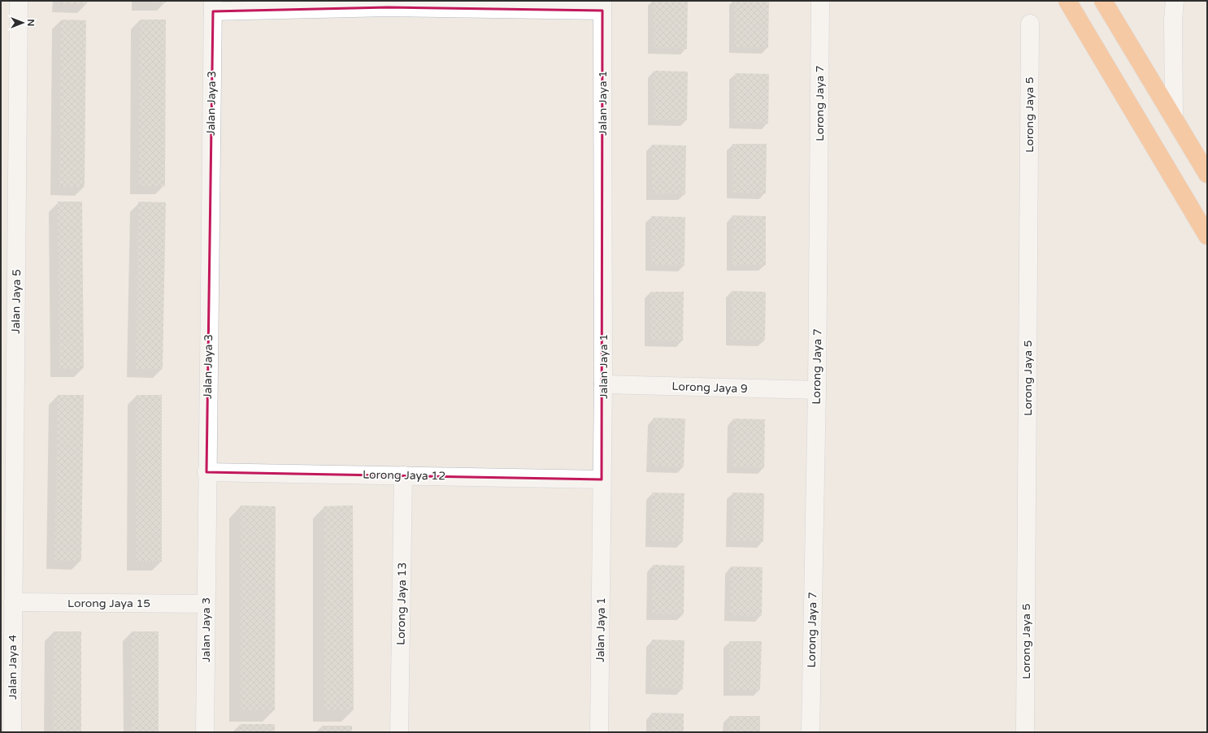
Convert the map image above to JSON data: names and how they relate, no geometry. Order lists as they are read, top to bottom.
{
  "streets": {
    "street": [
      "Jalan Jaya 3",
      "Jalan Jaya 1",
      "Lorong Jaya 7",
      "Lorong Jaya 5",
      "Jalan Jaya 5",
      "Lorong Jaya 9",
      "Lorong Jaya 12",
      "Lorong Jaya 15",
      "Lorong Jaya 13",
      "Jalan Jaya 4"
    ]
  },
  "crossings": [
    ["Jalan Jaya 3", "Lorong Jaya 12"],
    ["Jalan Jaya 3", "Lorong Jaya 15"],
    ["Jalan Jaya 1", "Lorong Jaya 9"],
    ["Jalan Jaya 1", "Lorong Jaya 12"],
    ["Lorong Jaya 7", "Lorong Jaya 9"],
    ["Jalan Jaya 5", "Lorong Jaya 15"],
    ["Jalan Jaya 5", "Jalan Jaya 4"],
    ["Lorong Jaya 12", "Lorong Jaya 13"],
    ["Lorong Jaya 15", "Jalan Jaya 4"]
  ],
  "north": "right"
}
